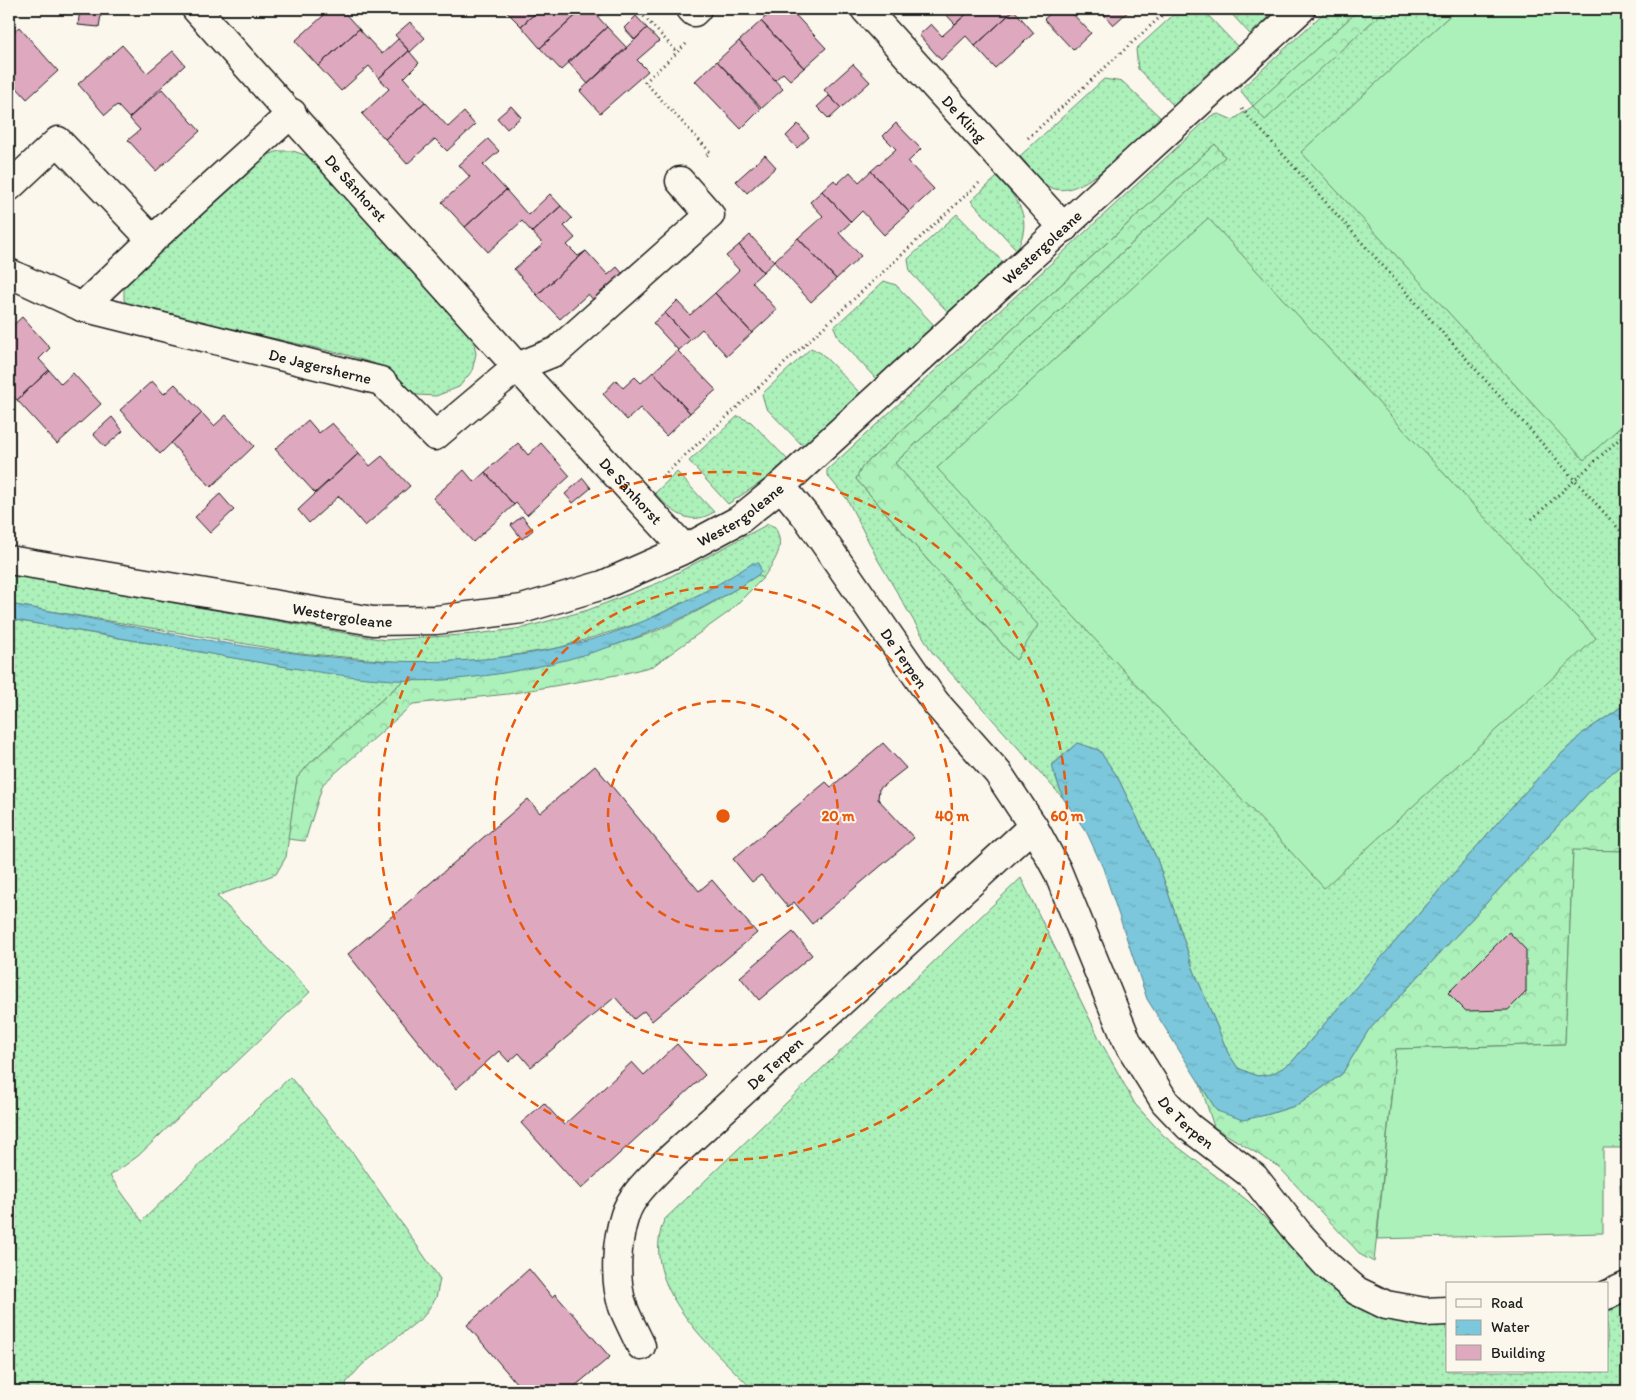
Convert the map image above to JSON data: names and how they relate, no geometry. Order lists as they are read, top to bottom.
{
  "streets": {
    "street": [
      "De Kling",
      "De Sânhorst",
      "Westergoleane",
      "De Jagersherne",
      "De Terpen"
    ]
  },
  "crossings": [
    ["De Kling", "Westergoleane"],
    ["De Sânhorst", "Westergoleane"],
    ["De Sânhorst", "De Jagersherne"],
    ["Westergoleane", "De Terpen"]
  ],
  "legend": ["Road", "Water", "Building"],
  "rings": ["20 m", "40 m", "60 m"]
}
